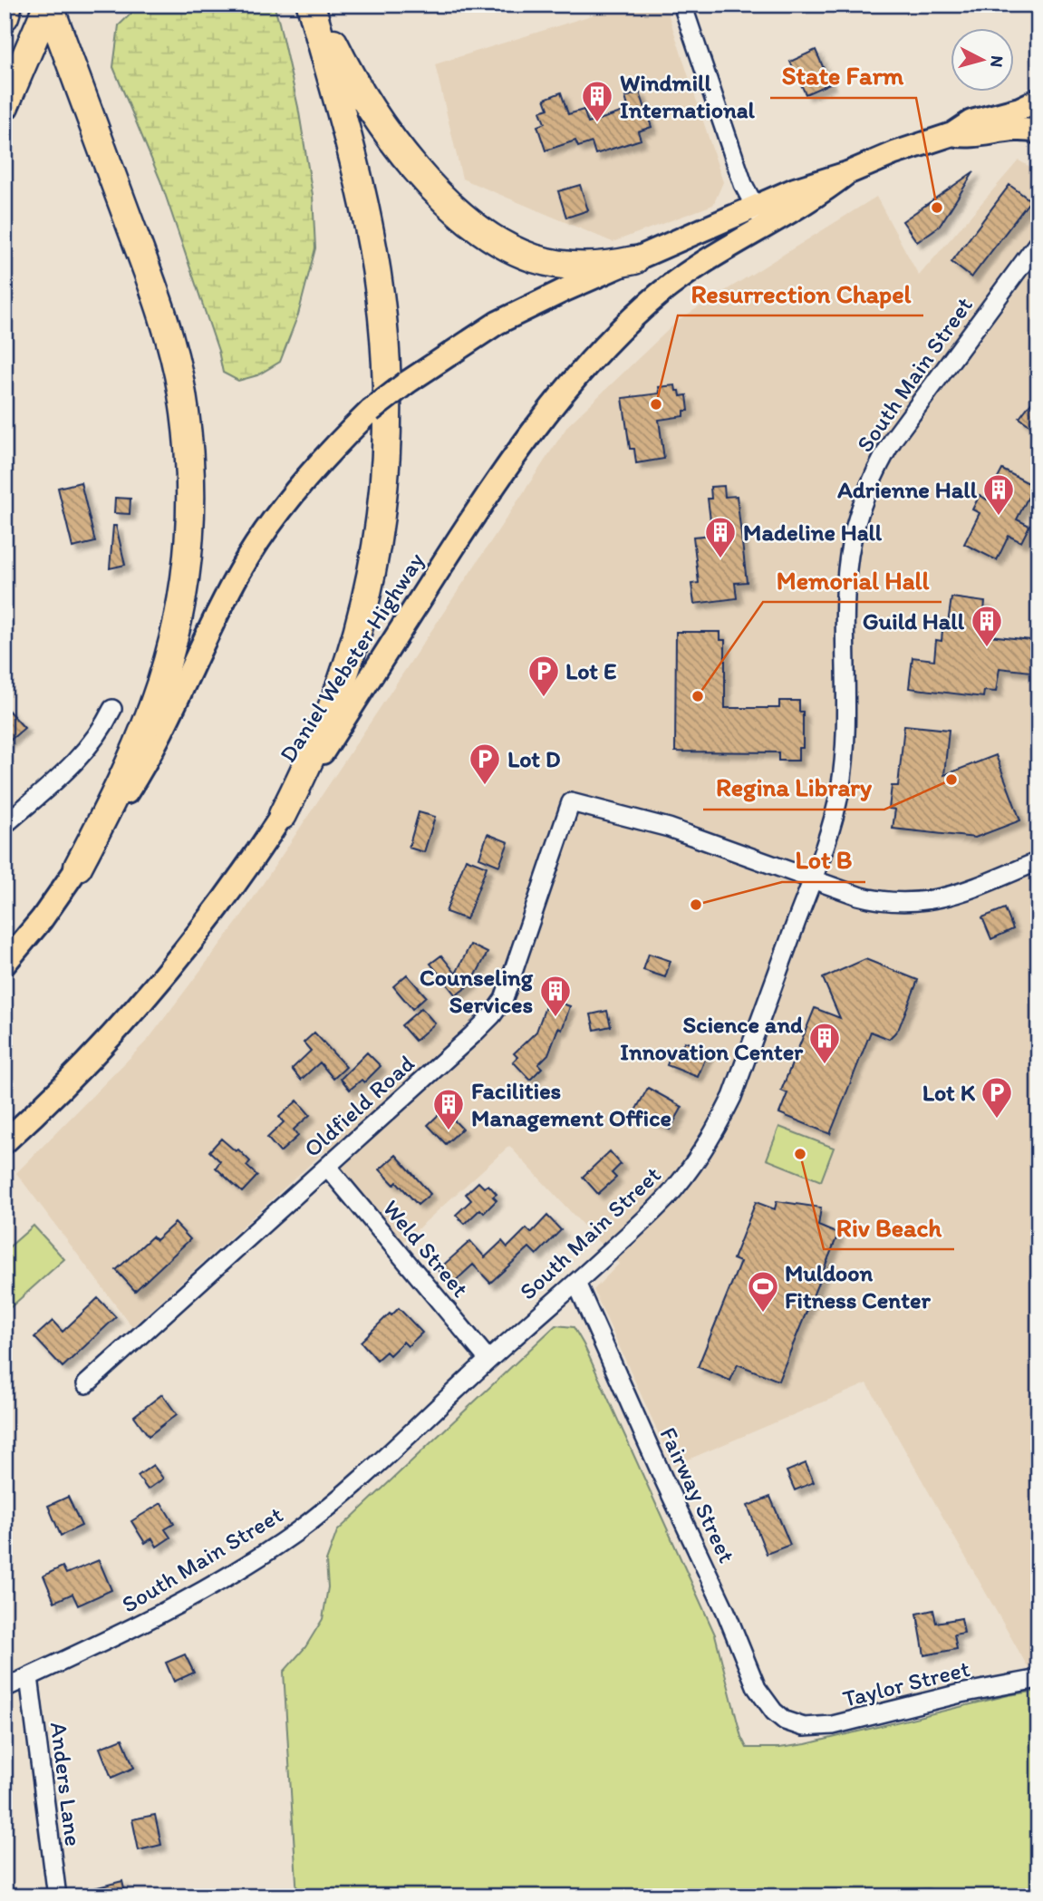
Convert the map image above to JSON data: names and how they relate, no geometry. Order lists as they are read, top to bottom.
{
  "streets": {
    "main road": ["Daniel Webster Highway"],
    "street": [
      "South Main Street",
      "Oldfield Road",
      "Weld Street",
      "Fairway Street",
      "Taylor Street",
      "Anders Lane"
    ]
  },
  "crossings": [
    ["South Main Street", "Oldfield Road"],
    ["South Main Street", "Weld Street"],
    ["South Main Street", "Fairway Street"],
    ["South Main Street", "Anders Lane"],
    ["Oldfield Road", "Weld Street"],
    ["Fairway Street", "Taylor Street"]
  ],
  "places": {
    "building": [
      "Windmill International",
      "Adrienne Hall",
      "Madeline Hall",
      "Guild Hall",
      "Counseling Services",
      "Science and Innovation Center",
      "Facilities Management Office"
    ],
    "other": [
      "State Farm",
      "Resurrection Chapel",
      "Memorial Hall",
      "Regina Library",
      "Lot B",
      "Riv Beach"
    ],
    "parking": ["Lot E", "Lot D", "Lot K"],
    "sports": ["Muldoon Fitness Center"]
  },
  "north": "right"
}
